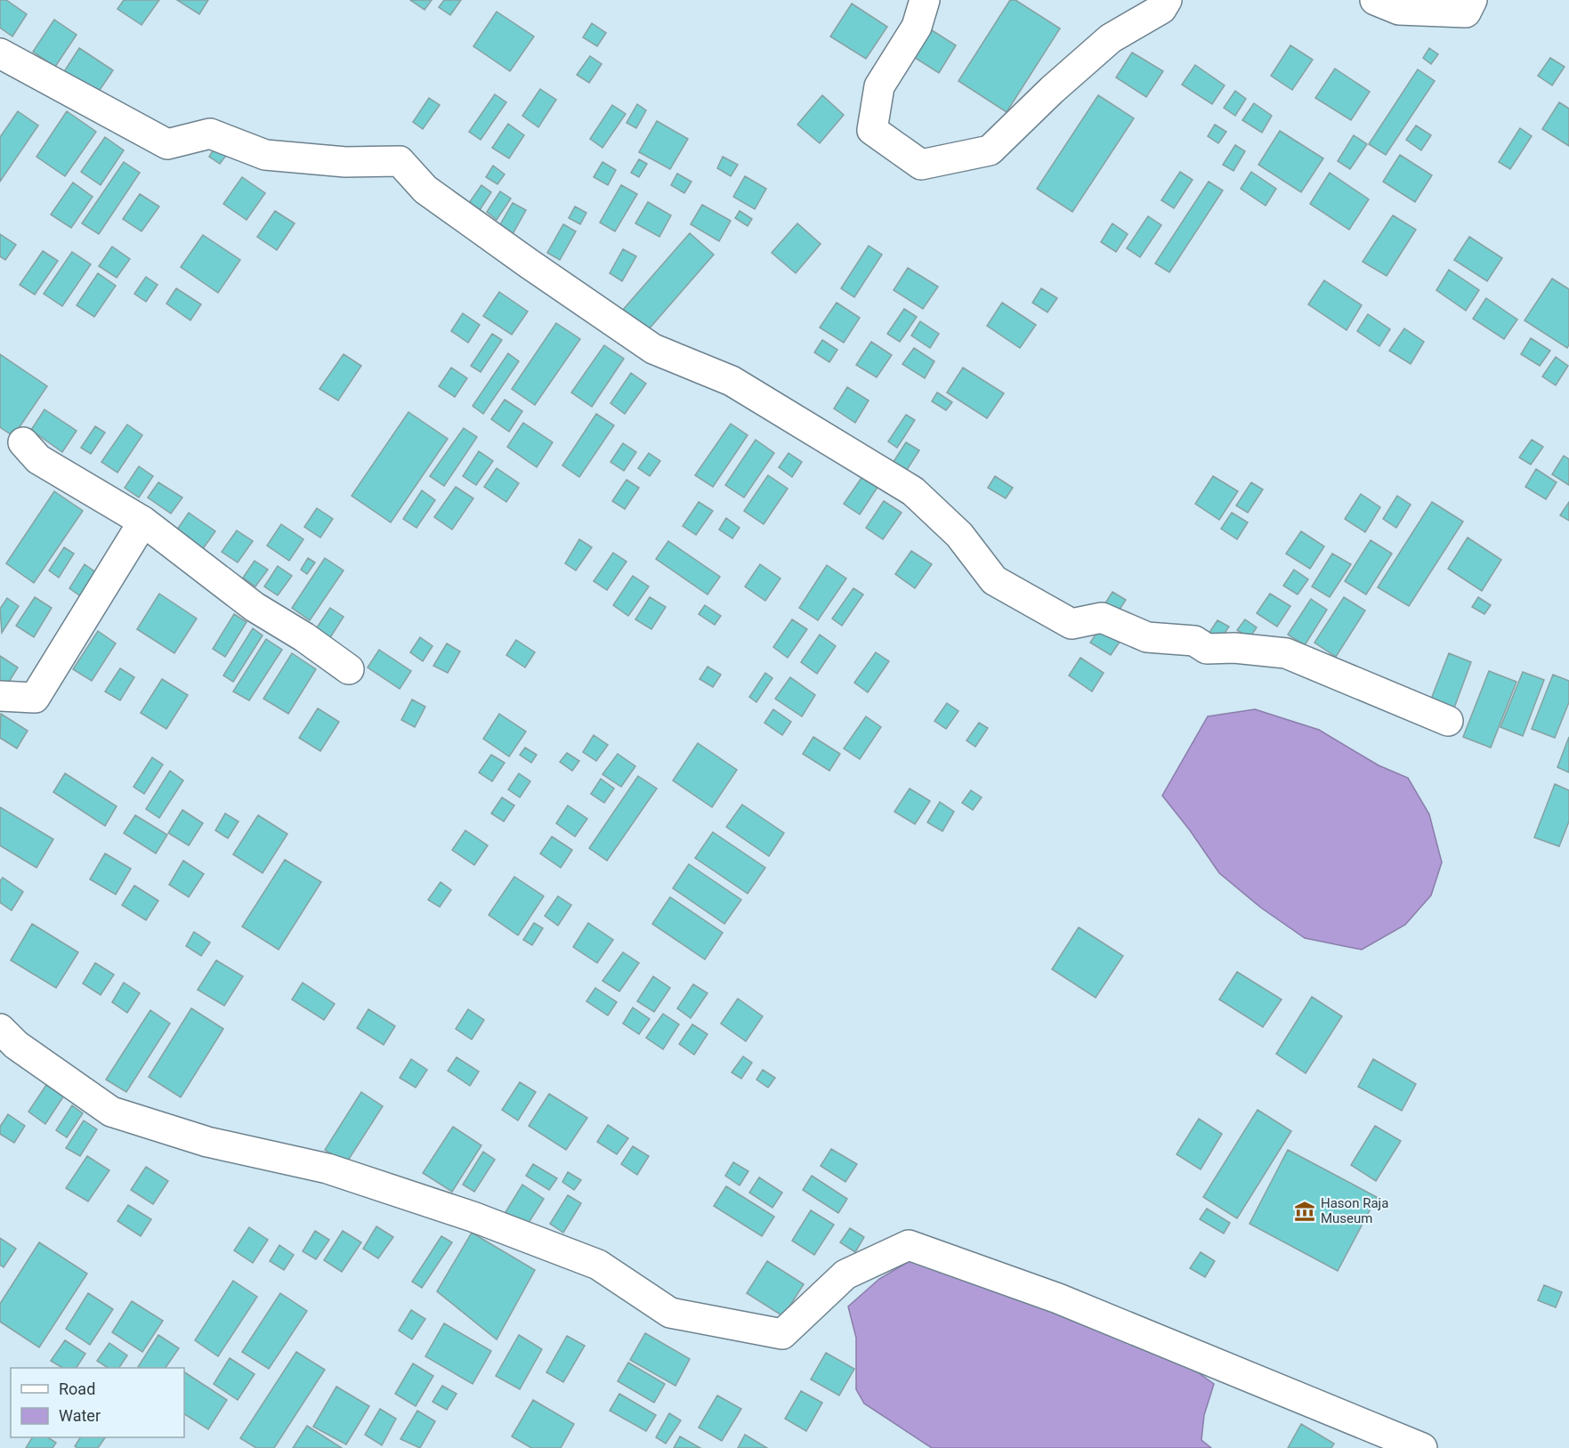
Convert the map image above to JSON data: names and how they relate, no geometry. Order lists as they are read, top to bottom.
{
  "places": {
    "museum": ["Hason Raja Museum"]
  },
  "legend": ["Road", "Water"]
}
